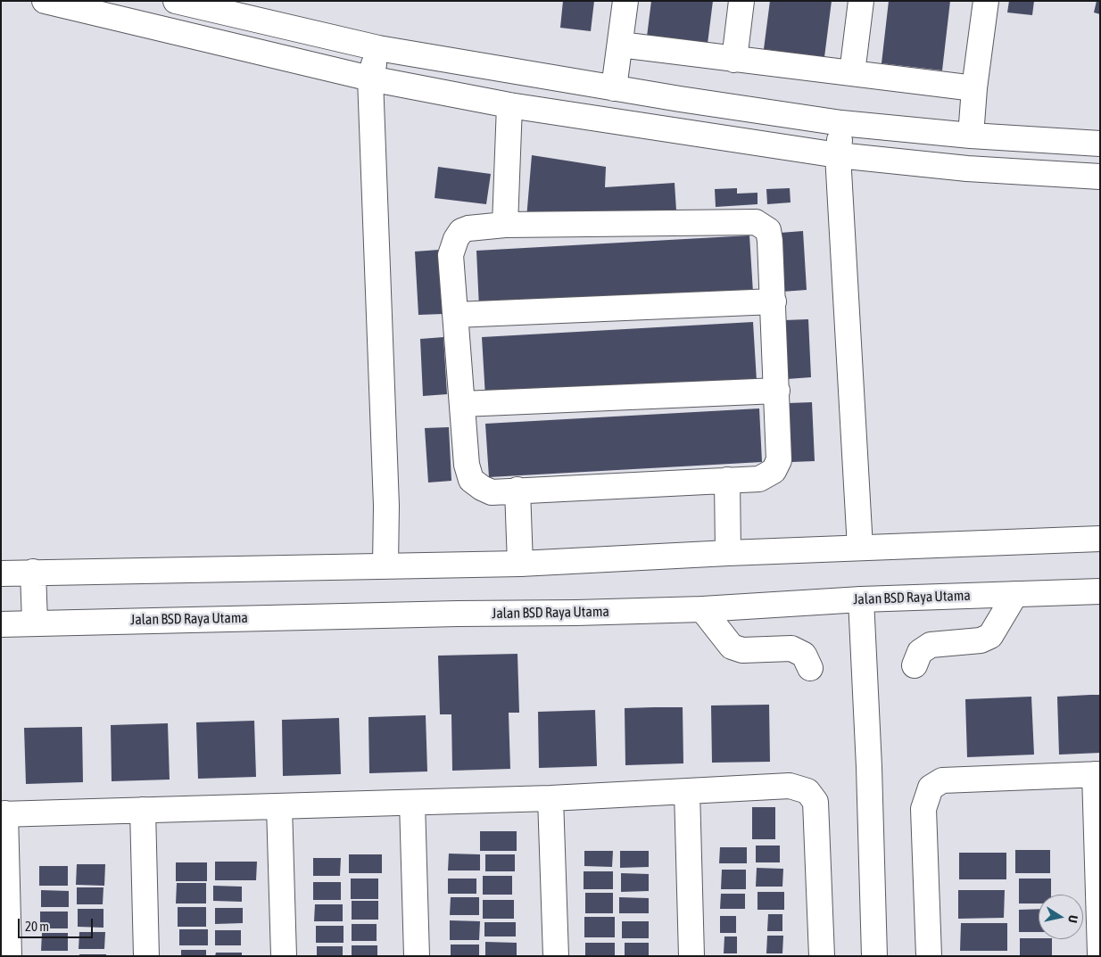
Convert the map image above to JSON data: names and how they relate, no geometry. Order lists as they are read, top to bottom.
{
  "streets": {
    "street": ["Jalan BSD Raya Utama"]
  },
  "scale_bar": "20 m",
  "north": "right"
}
